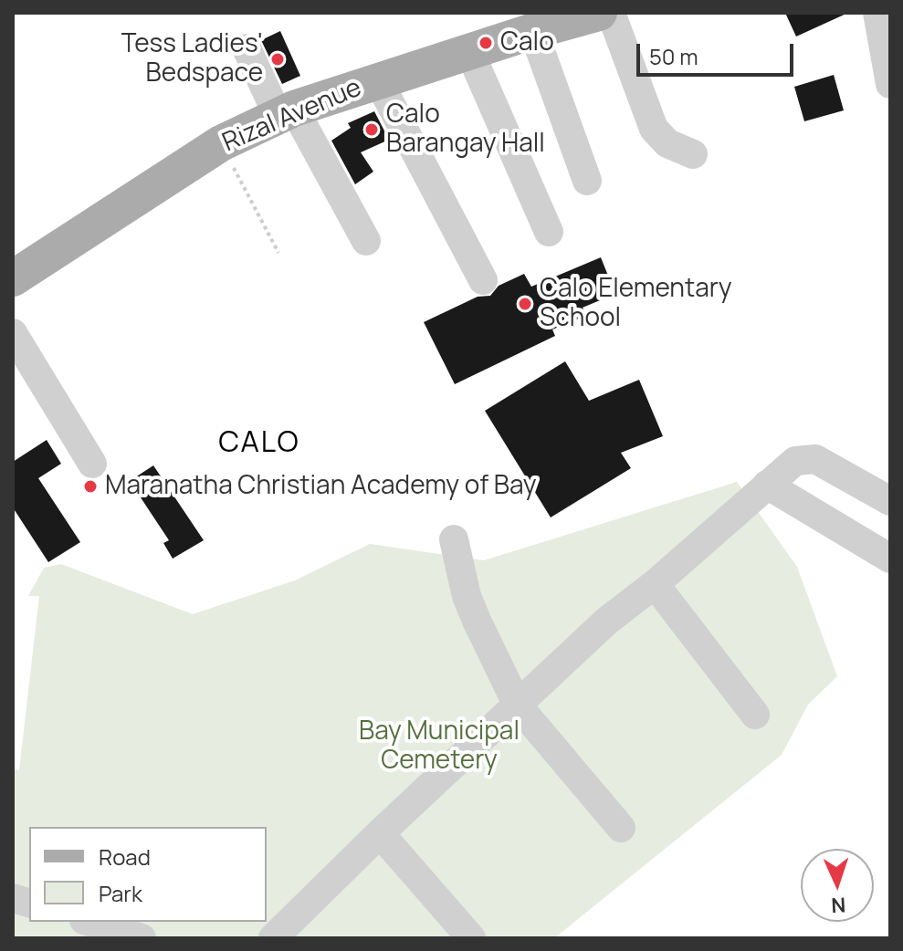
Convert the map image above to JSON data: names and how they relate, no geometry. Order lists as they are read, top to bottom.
{
  "streets": {
    "main road": ["Rizal Avenue"]
  },
  "districts": ["CALO"],
  "parks": ["Bay Municipal Cemetery"],
  "places": [
    "Calo",
    "Tess Ladies' Bedspace",
    "Calo Barangay Hall",
    "Calo Elementary School",
    "Maranatha Christian Academy of Bay"
  ],
  "legend": ["Road", "Park"],
  "scale_bar": "50 m",
  "north": "bottom"
}
